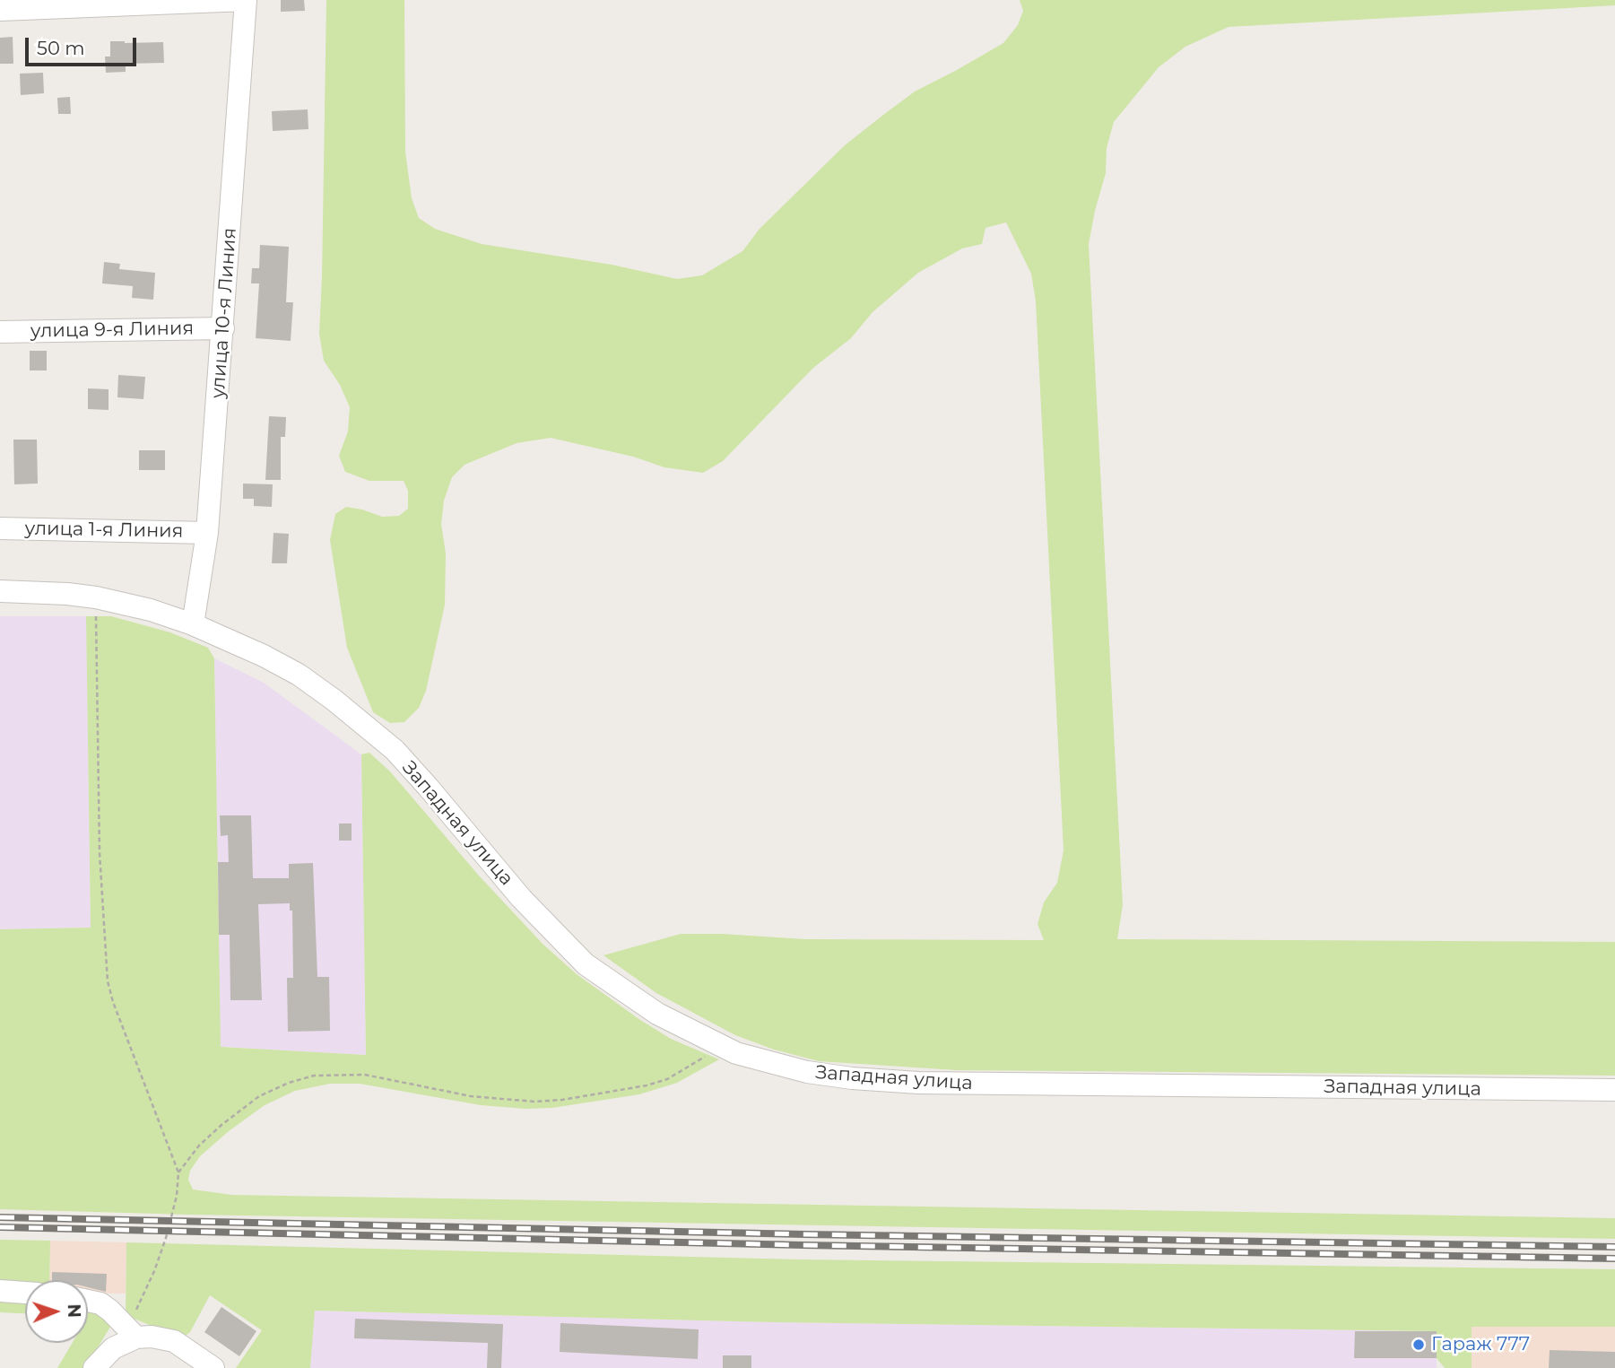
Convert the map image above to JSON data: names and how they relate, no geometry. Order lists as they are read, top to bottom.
{
  "streets": {
    "street": [
      "улица 10-я Линия",
      "улица 9-я Линия",
      "улица 1-я Линия",
      "Западная улица"
    ]
  },
  "crossings": [
    ["улица 10-я Линия", "улица 9-я Линия"],
    ["улица 10-я Линия", "улица 1-я Линия"],
    ["улица 10-я Линия", "Западная улица"]
  ],
  "places": ["Гараж 777"],
  "scale_bar": "50 m",
  "north": "right"
}
